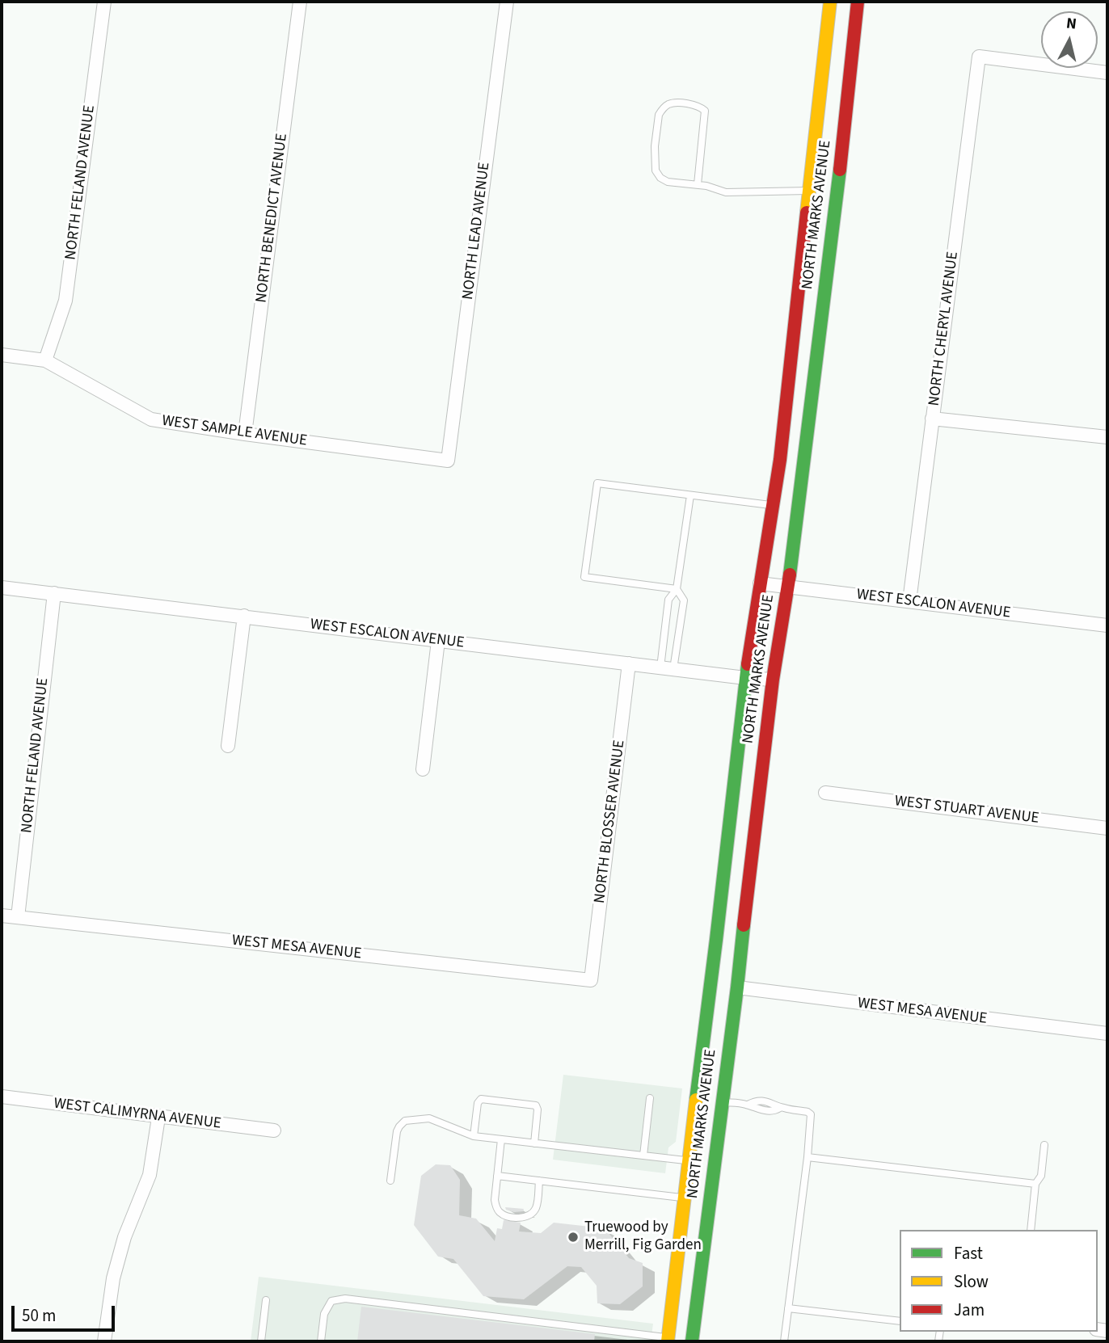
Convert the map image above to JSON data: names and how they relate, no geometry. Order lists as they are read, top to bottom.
{
  "streets": {
    "main road": ["NORTH MARKS AVENUE"],
    "street": [
      "NORTH FELAND AVENUE",
      "NORTH BENEDICT AVENUE",
      "NORTH LEAD AVENUE",
      "NORTH CHERYL AVENUE",
      "WEST SAMPLE AVENUE",
      "WEST ESCALON AVENUE",
      "WEST STUART AVENUE",
      "NORTH BLOSSER AVENUE",
      "WEST MESA AVENUE",
      "WEST CALIMYRNA AVENUE"
    ]
  },
  "crossings": [
    ["NORTH FELAND AVENUE", "WEST SAMPLE AVENUE"],
    ["NORTH FELAND AVENUE", "WEST ESCALON AVENUE"],
    ["NORTH FELAND AVENUE", "WEST MESA AVENUE"],
    ["NORTH MARKS AVENUE", "WEST ESCALON AVENUE"],
    ["NORTH MARKS AVENUE", "WEST MESA AVENUE"],
    ["NORTH BENEDICT AVENUE", "WEST SAMPLE AVENUE"],
    ["NORTH LEAD AVENUE", "WEST SAMPLE AVENUE"],
    ["NORTH CHERYL AVENUE", "WEST ESCALON AVENUE"],
    ["WEST ESCALON AVENUE", "NORTH BLOSSER AVENUE"],
    ["NORTH BLOSSER AVENUE", "WEST MESA AVENUE"]
  ],
  "places": ["Truewood by Merrill, Fig Garden"],
  "legend": ["Fast", "Slow", "Jam"],
  "scale_bar": "50 m",
  "north": "top"
}
